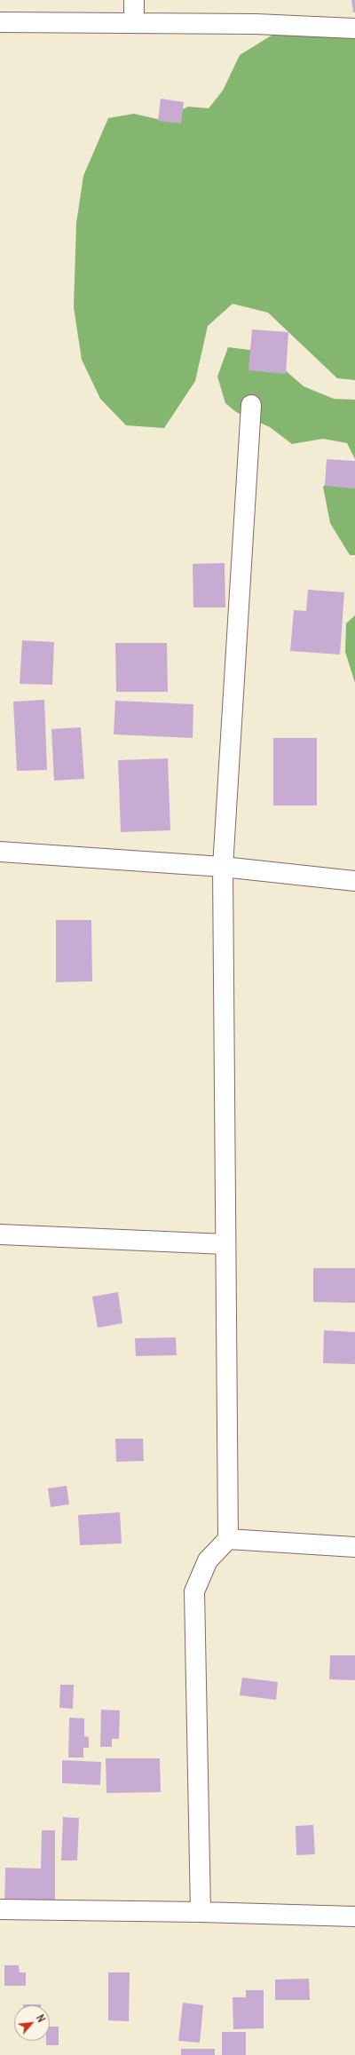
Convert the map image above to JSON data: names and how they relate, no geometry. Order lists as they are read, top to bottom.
{
  "north": "top right"
}
